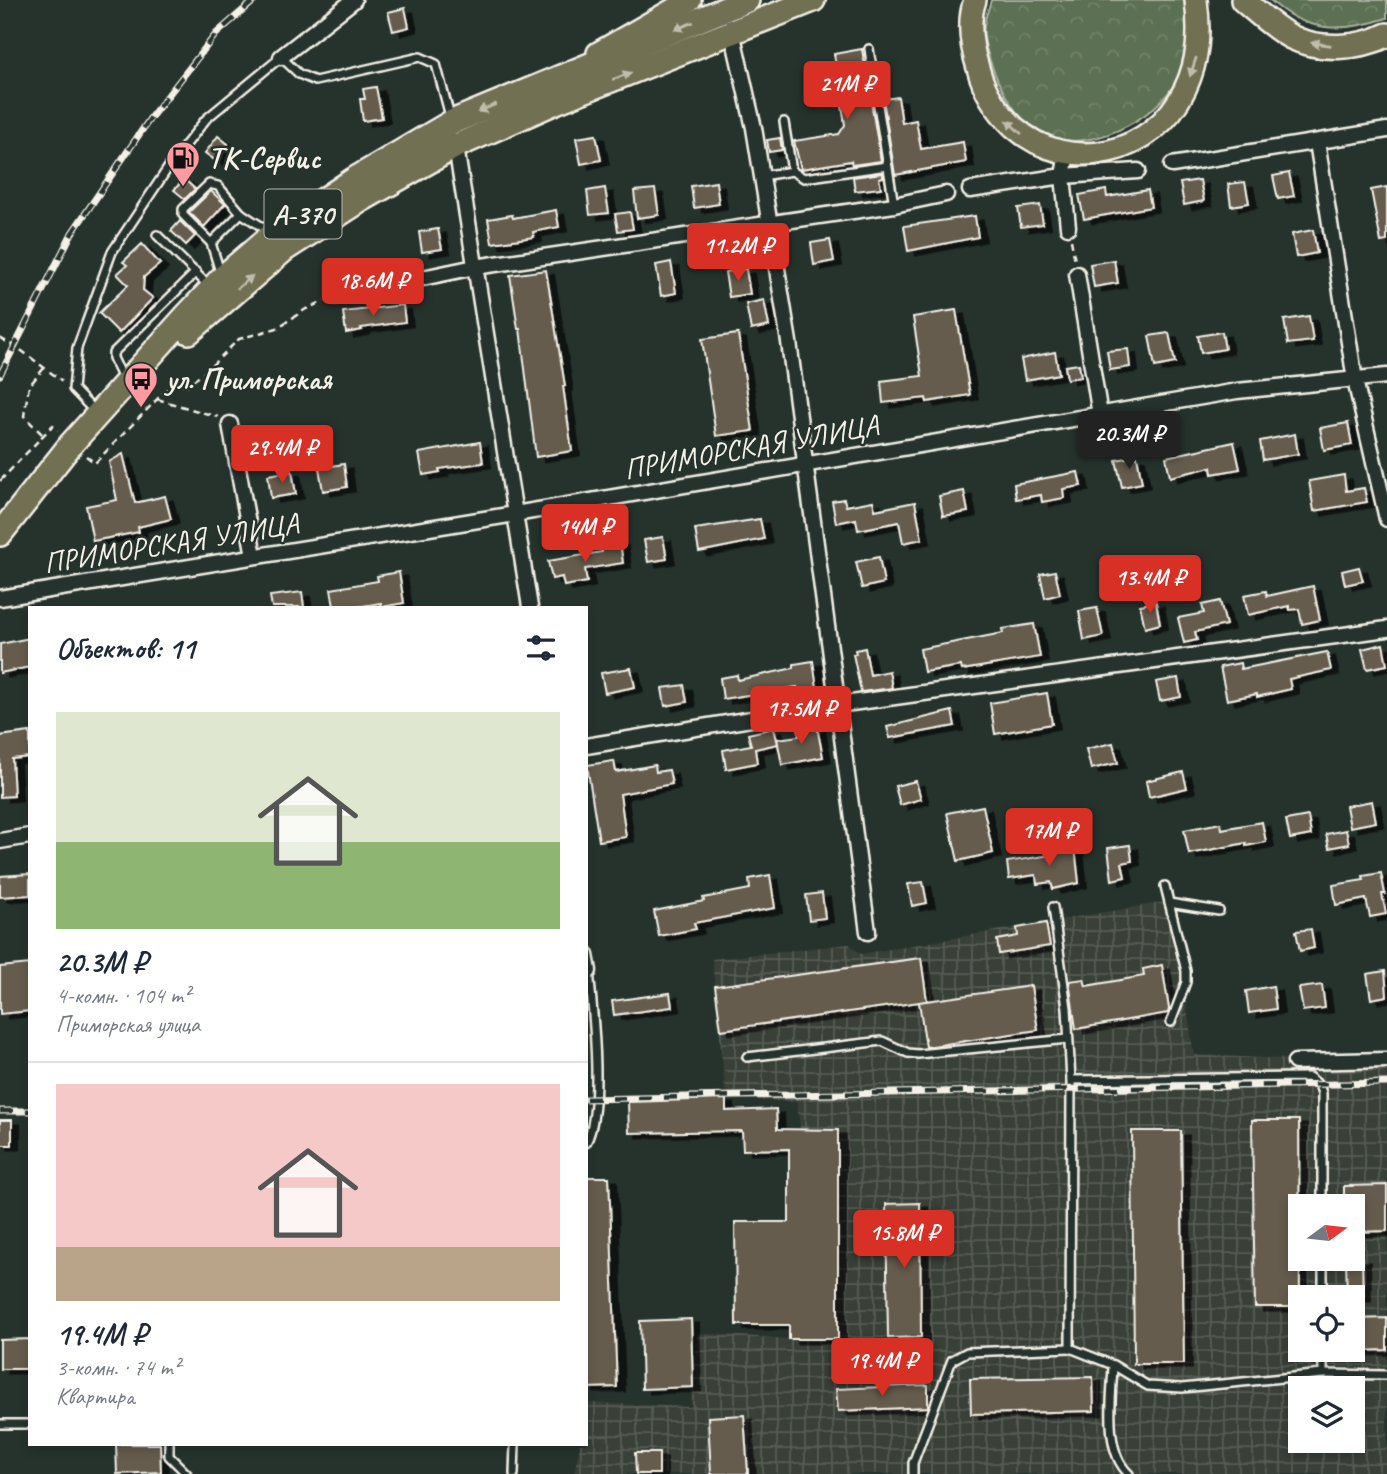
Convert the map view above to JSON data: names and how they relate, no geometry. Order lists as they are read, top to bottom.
{
  "streets": {
    "highway": ["А-370"],
    "street": ["ПРИМОРСКАЯ УЛИЦА"]
  },
  "places": {
    "fuel station": ["ТК-Сервис"],
    "bus stop": ["ул. Приморская"]
  },
  "north": "right",
  "page": {
    "price": [
      "21M ₽",
      "11.2M ₽",
      "18.6M ₽",
      "20.3M ₽",
      "29.4M ₽",
      "14M ₽",
      "13.4M ₽",
      "17.5M ₽",
      "17M ₽",
      "15.8M ₽",
      "19.4M ₽"
    ],
    "heading": "Объектов: 11",
    "list": [
      {
        "name": "20.3M ₽",
        "note": "4-комн. · 104 m² · Приморская улица"
      },
      {
        "name": "19.4M ₽",
        "note": "3-комн. · 74 m² · Квартира"
      }
    ]
  }
}
